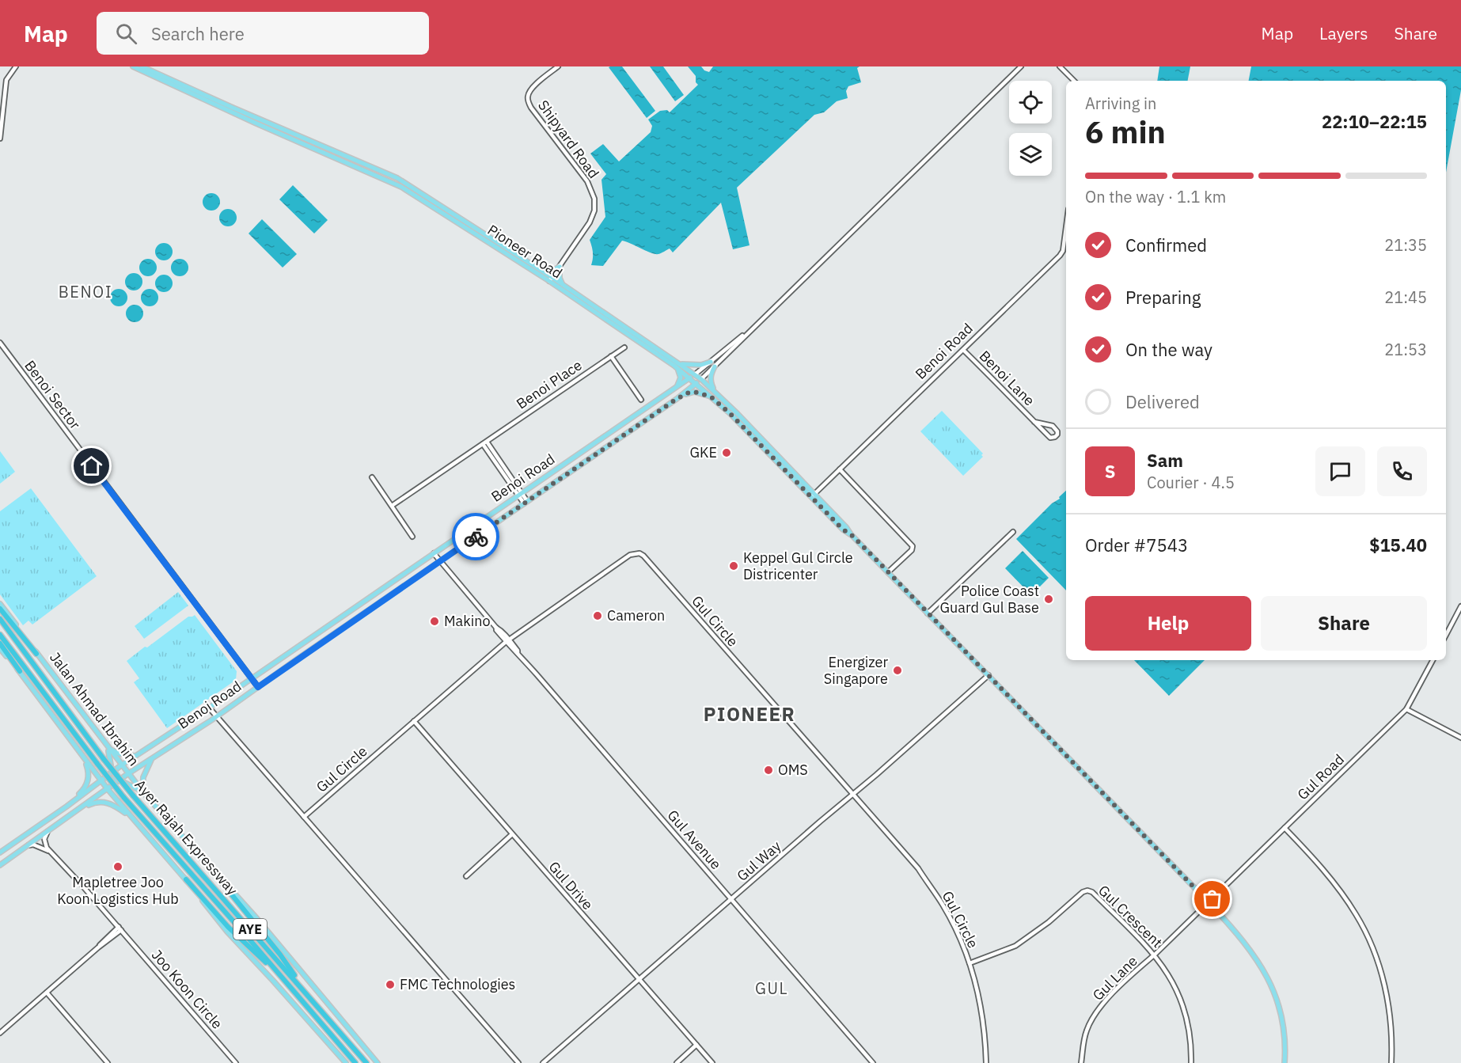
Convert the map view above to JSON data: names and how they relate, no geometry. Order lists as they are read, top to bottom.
{
  "streets": {
    "highway": ["Ayer Rajah Expressway", "AYE"],
    "main road": ["Pioneer Road", "Benoi Road", "Jalan Ahmad Ibrahim"],
    "street": [
      "Shipyard Road",
      "Benoi Lane",
      "Benoi Place",
      "Benoi Sector",
      "Gul Circle",
      "Gul Road",
      "Gul Avenue",
      "Gul Way",
      "Gul Drive",
      "Gul Crescent",
      "Gul Lane",
      "Joo Koon Circle"
    ]
  },
  "crossings": [
    ["Shipyard Road", "Pioneer Road"],
    ["Pioneer Road", "Benoi Road"],
    ["Pioneer Road", "Gul Road"],
    ["Pioneer Road", "Gul Way"],
    ["Pioneer Road", "Gul Lane"],
    ["Benoi Road", "Benoi Lane"],
    ["Benoi Road", "Benoi Sector"],
    ["Benoi Road", "Jalan Ahmad Ibrahim"],
    ["Benoi Road", "Gul Avenue"],
    ["Gul Circle", "Gul Avenue"],
    ["Gul Circle", "Gul Way"],
    ["Gul Circle", "Gul Drive"],
    ["Gul Circle", "Gul Crescent"],
    ["Gul Road", "Gul Lane"],
    ["Gul Avenue", "Gul Way"],
    ["Gul Way", "Gul Drive"],
    ["Gul Crescent", "Gul Lane"]
  ],
  "districts": ["BENOI", "PIONEER", "GUL"],
  "places": [
    "GKE",
    "Keppel Gul Circle Districenter",
    "Police Coast Guard Gul Base",
    "Cameron",
    "Makino",
    "Energizer Singapore",
    "OMS",
    "Mapletree Joo Koon Logistics Hub",
    "FMC Technologies"
  ],
  "page": {
    "header": "Map",
    "search": "Search here",
    "nav": ["Map", "Layers", "Share"],
    "heading": ["6 min", "Arriving in", "22:10–22:15"],
    "panel": [
      "Sam",
      "Courier · 4.5",
      "Order #7543",
      "$15.40"
    ],
    "bar": "On the way · 1.1 km",
    "list": [
      ["Confirmed", "21:35"],
      ["Preparing", "21:45"],
      ["On the way", "21:53"],
      "Delivered"
    ],
    "round": "S",
    "buttons": ["Help", "Share"]
  }
}
